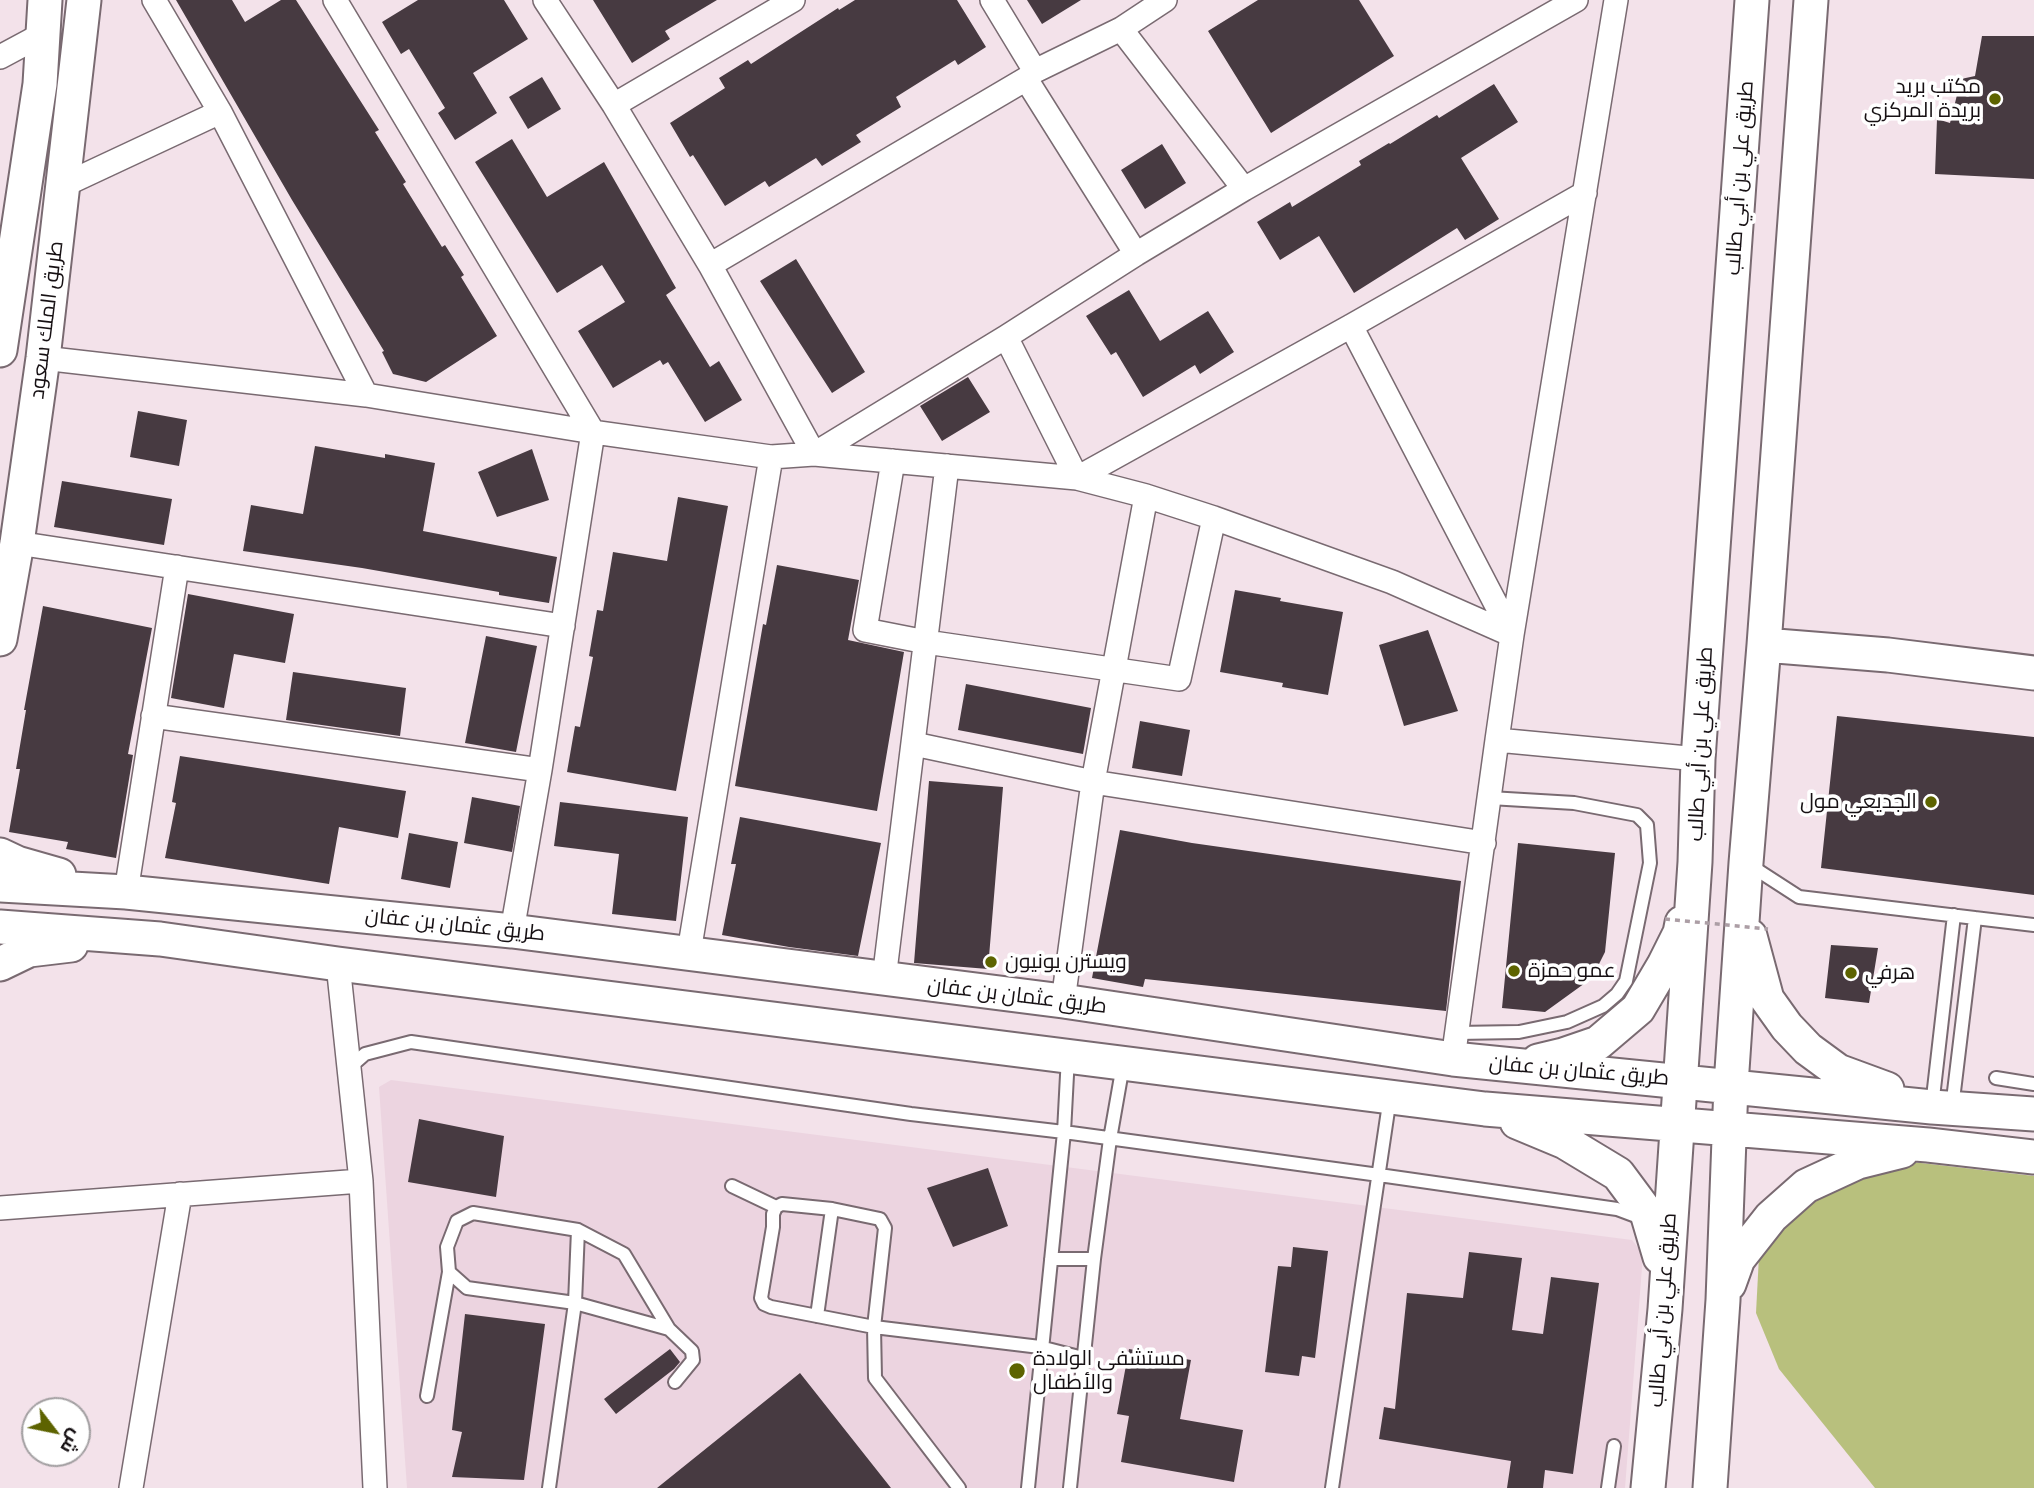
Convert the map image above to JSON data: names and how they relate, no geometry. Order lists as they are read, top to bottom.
{
  "streets": {
    "main road": ["طريق علي بن أبي طالب", "طريق الملك سعود", "طريق عثمان بن عفان"]
  },
  "crossings": [
    ["طريق علي بن أبي طالب", "طريق عثمان بن عفان"]
  ],
  "places": [
    "مكتب بريد بريدة المركزي",
    "الجديعي مول",
    "ويسترن يونيون",
    "عمو حمزة",
    "هرفي",
    "مستشفى الولادة والأطفال"
  ],
  "north": "bottom right"
}
